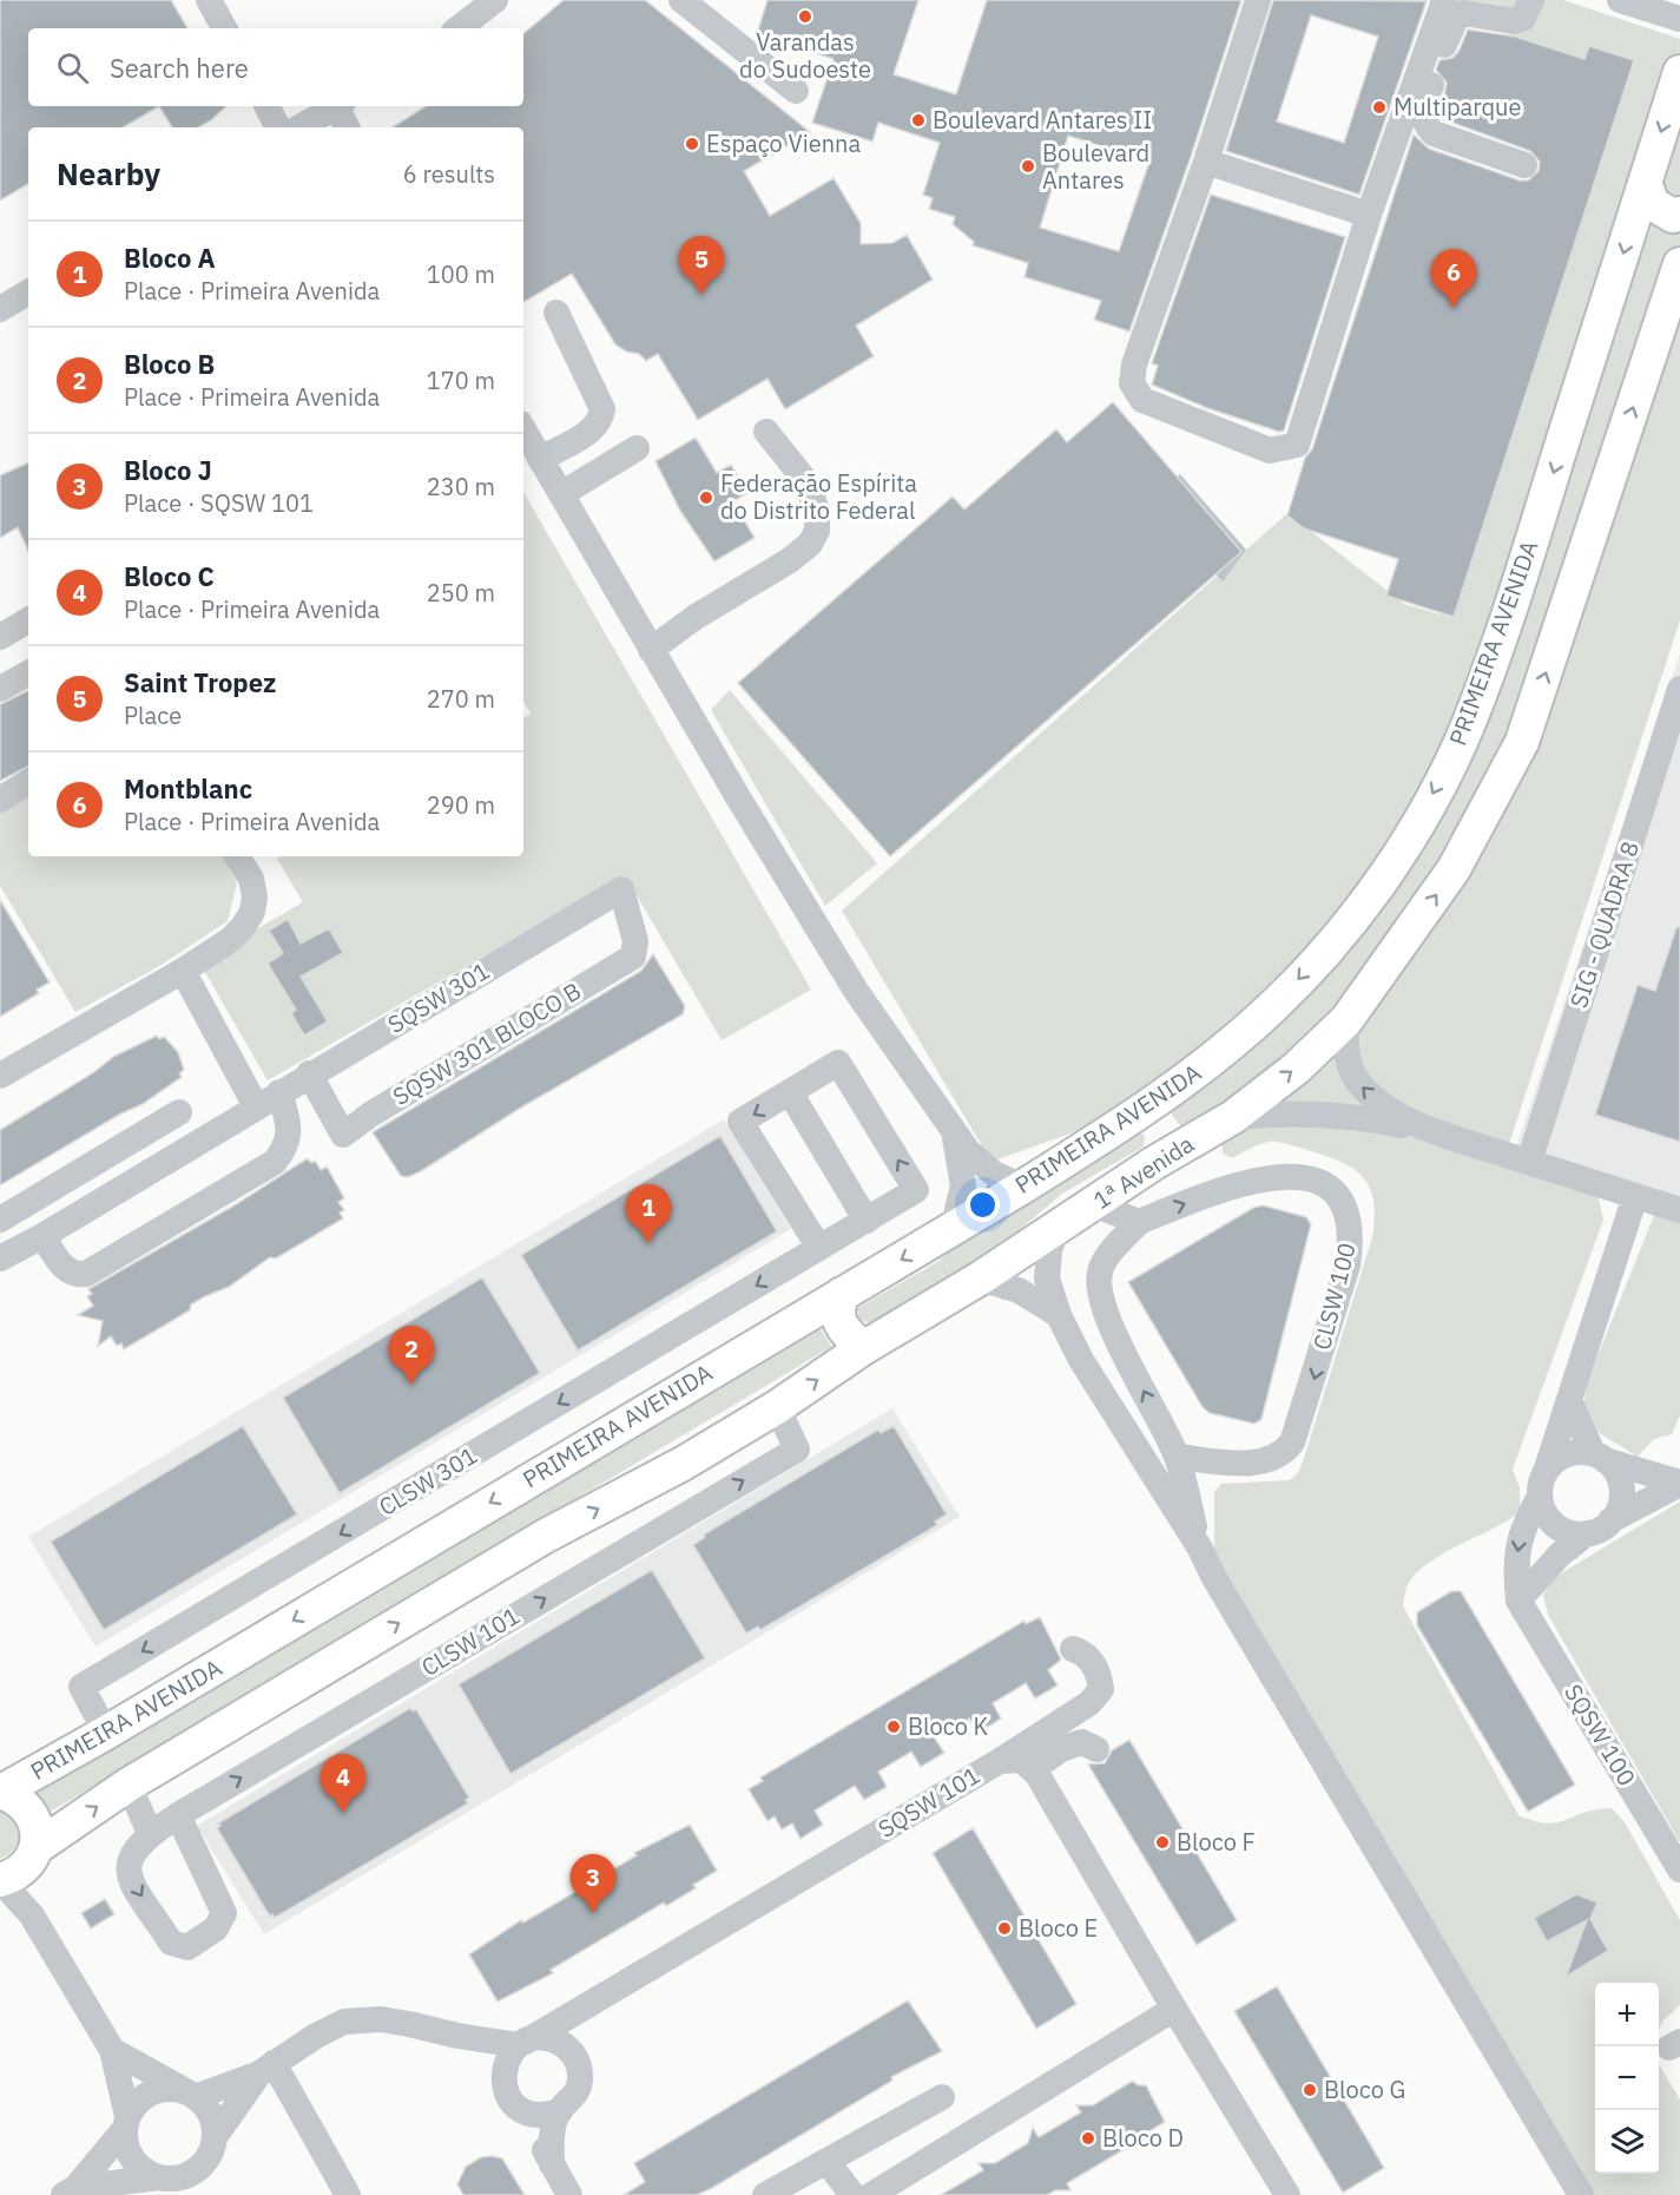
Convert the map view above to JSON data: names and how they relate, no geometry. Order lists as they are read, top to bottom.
{
  "streets": {
    "main road": ["PRIMEIRA AVENIDA", "1ª Avenida"],
    "street": [
      "SIG - QUADRA 8",
      "SQSW 301",
      "SQSW 301 BLOCO B",
      "CLSW 100",
      "CLSW 301",
      "CLSW 101",
      "SQSW 100",
      "SQSW 101"
    ]
  },
  "crossings": [
    ["PRIMEIRA AVENIDA", "CLSW 301"],
    ["SQSW 301", "SQSW 301 BLOCO B"]
  ],
  "one_way": ["CLSW 301", "CLSW 101"],
  "places": [
    "Varandas do Sudoeste",
    "Multiparque",
    "Boulevard Antares II",
    "Espaço Vienna",
    "Boulevard Antares",
    "Federação Espírita do Distrito Federal",
    "Bloco K",
    "Bloco F",
    "Bloco E",
    "Bloco G",
    "Bloco D"
  ],
  "page": {
    "search": "Search here",
    "heading": ["Nearby", "6 results"],
    "list": [
      {
        "mark": "1",
        "name": "Bloco A",
        "note": "Place · Primeira Avenida",
        "value": "100 m"
      },
      {
        "mark": "2",
        "name": "Bloco B",
        "note": "Place · Primeira Avenida",
        "value": "170 m"
      },
      {
        "mark": "3",
        "name": "Bloco J",
        "note": "Place · SQSW 101",
        "value": "230 m"
      },
      {
        "mark": "4",
        "name": "Bloco C",
        "note": "Place · Primeira Avenida",
        "value": "250 m"
      },
      {
        "mark": "5",
        "name": "Saint Tropez",
        "note": "Place",
        "value": "270 m"
      },
      {
        "mark": "6",
        "name": "Montblanc",
        "note": "Place · Primeira Avenida",
        "value": "290 m"
      }
    ],
    "pins": [
      "5",
      "6",
      "1",
      "2",
      "4",
      "3"
    ],
    "map_buttons": ["+", "−"]
  }
}
